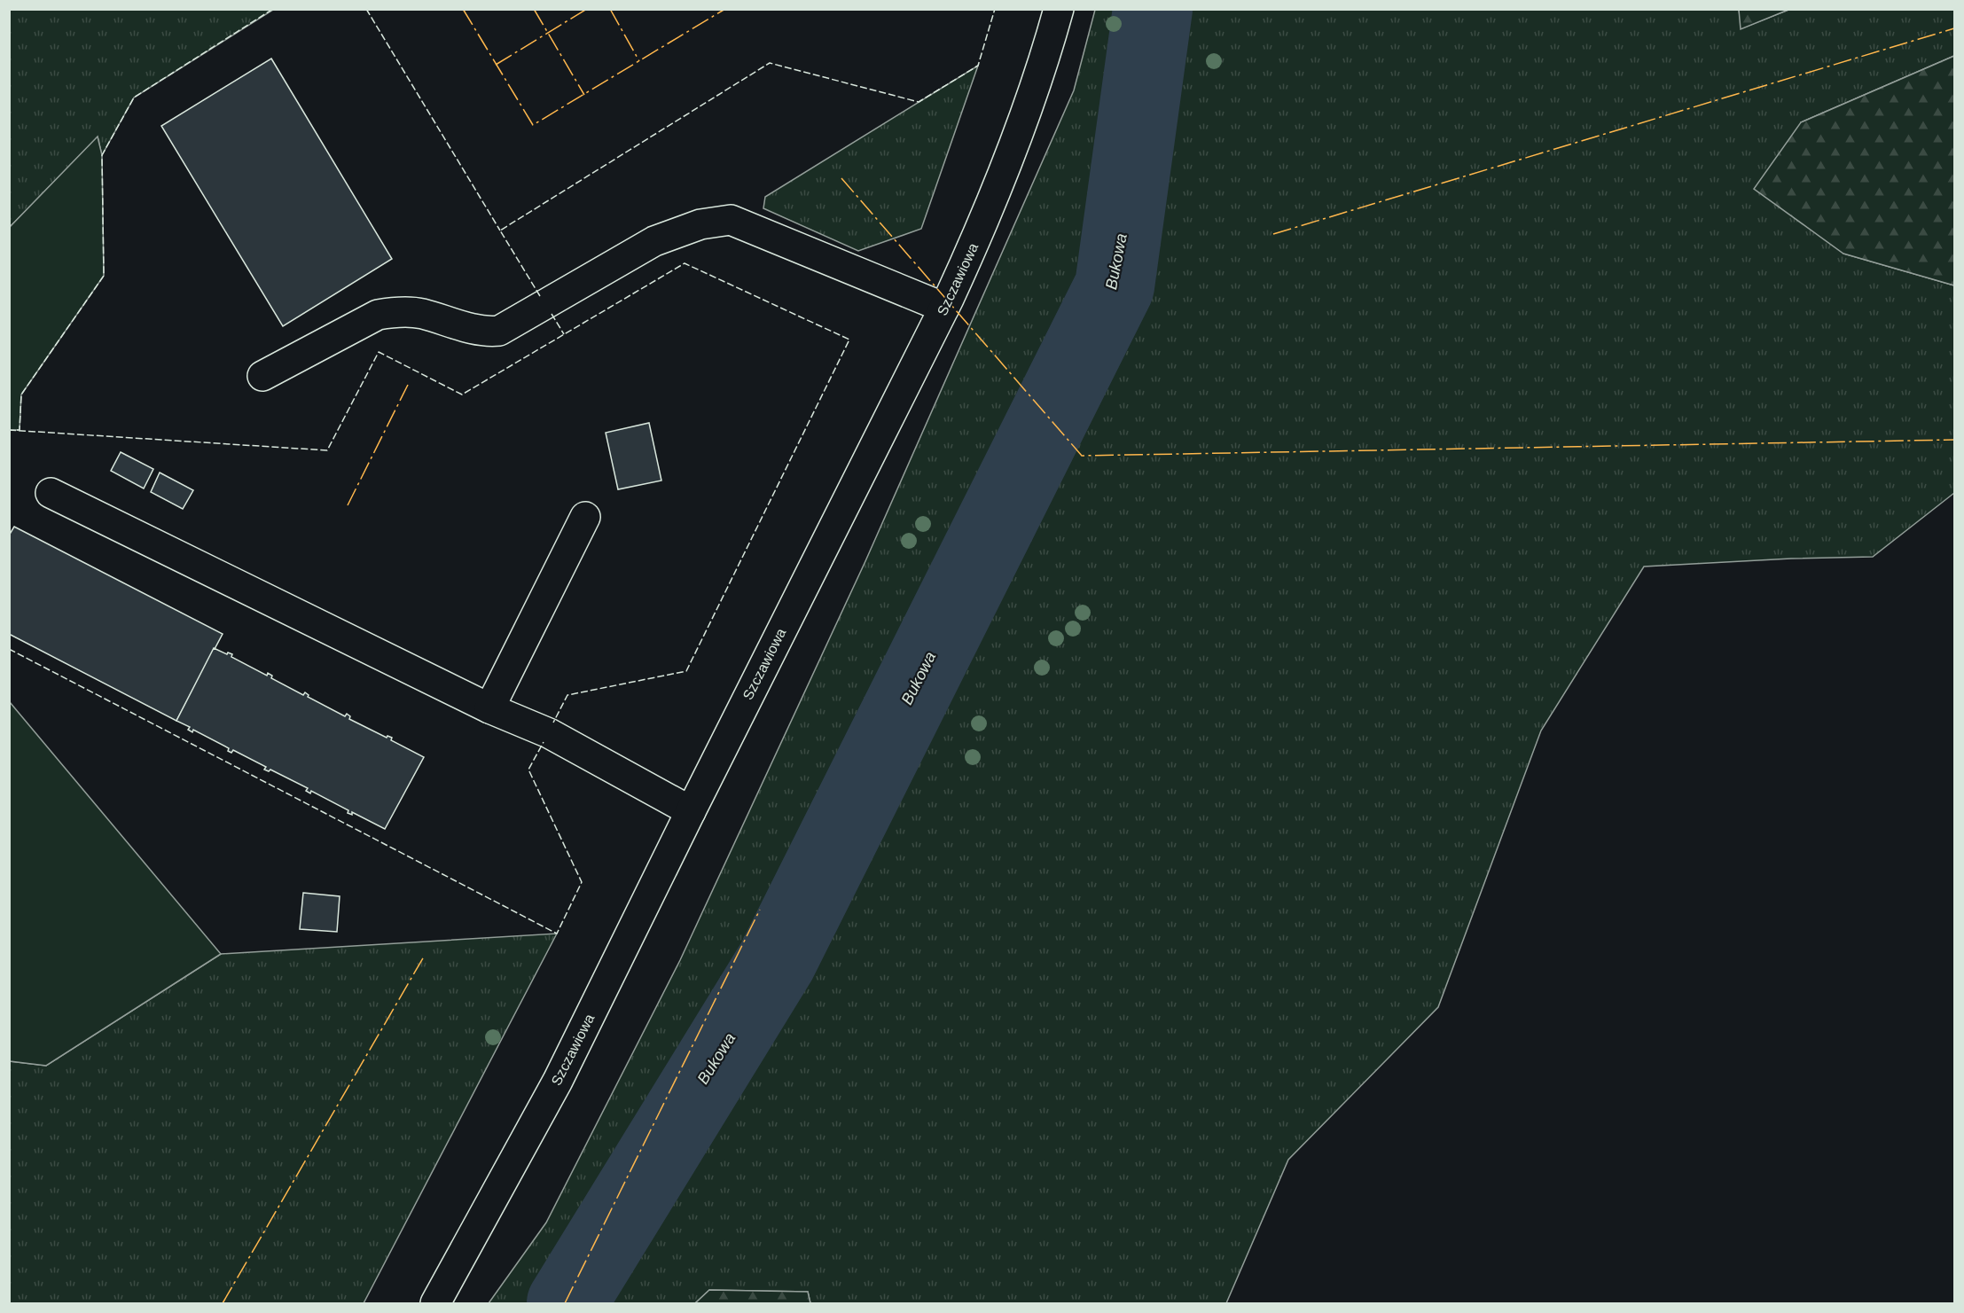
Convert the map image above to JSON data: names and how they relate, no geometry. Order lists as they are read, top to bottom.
{
  "streets": {
    "street": ["Szczawiowa"]
  },
  "water": ["Bukowa"]
}
